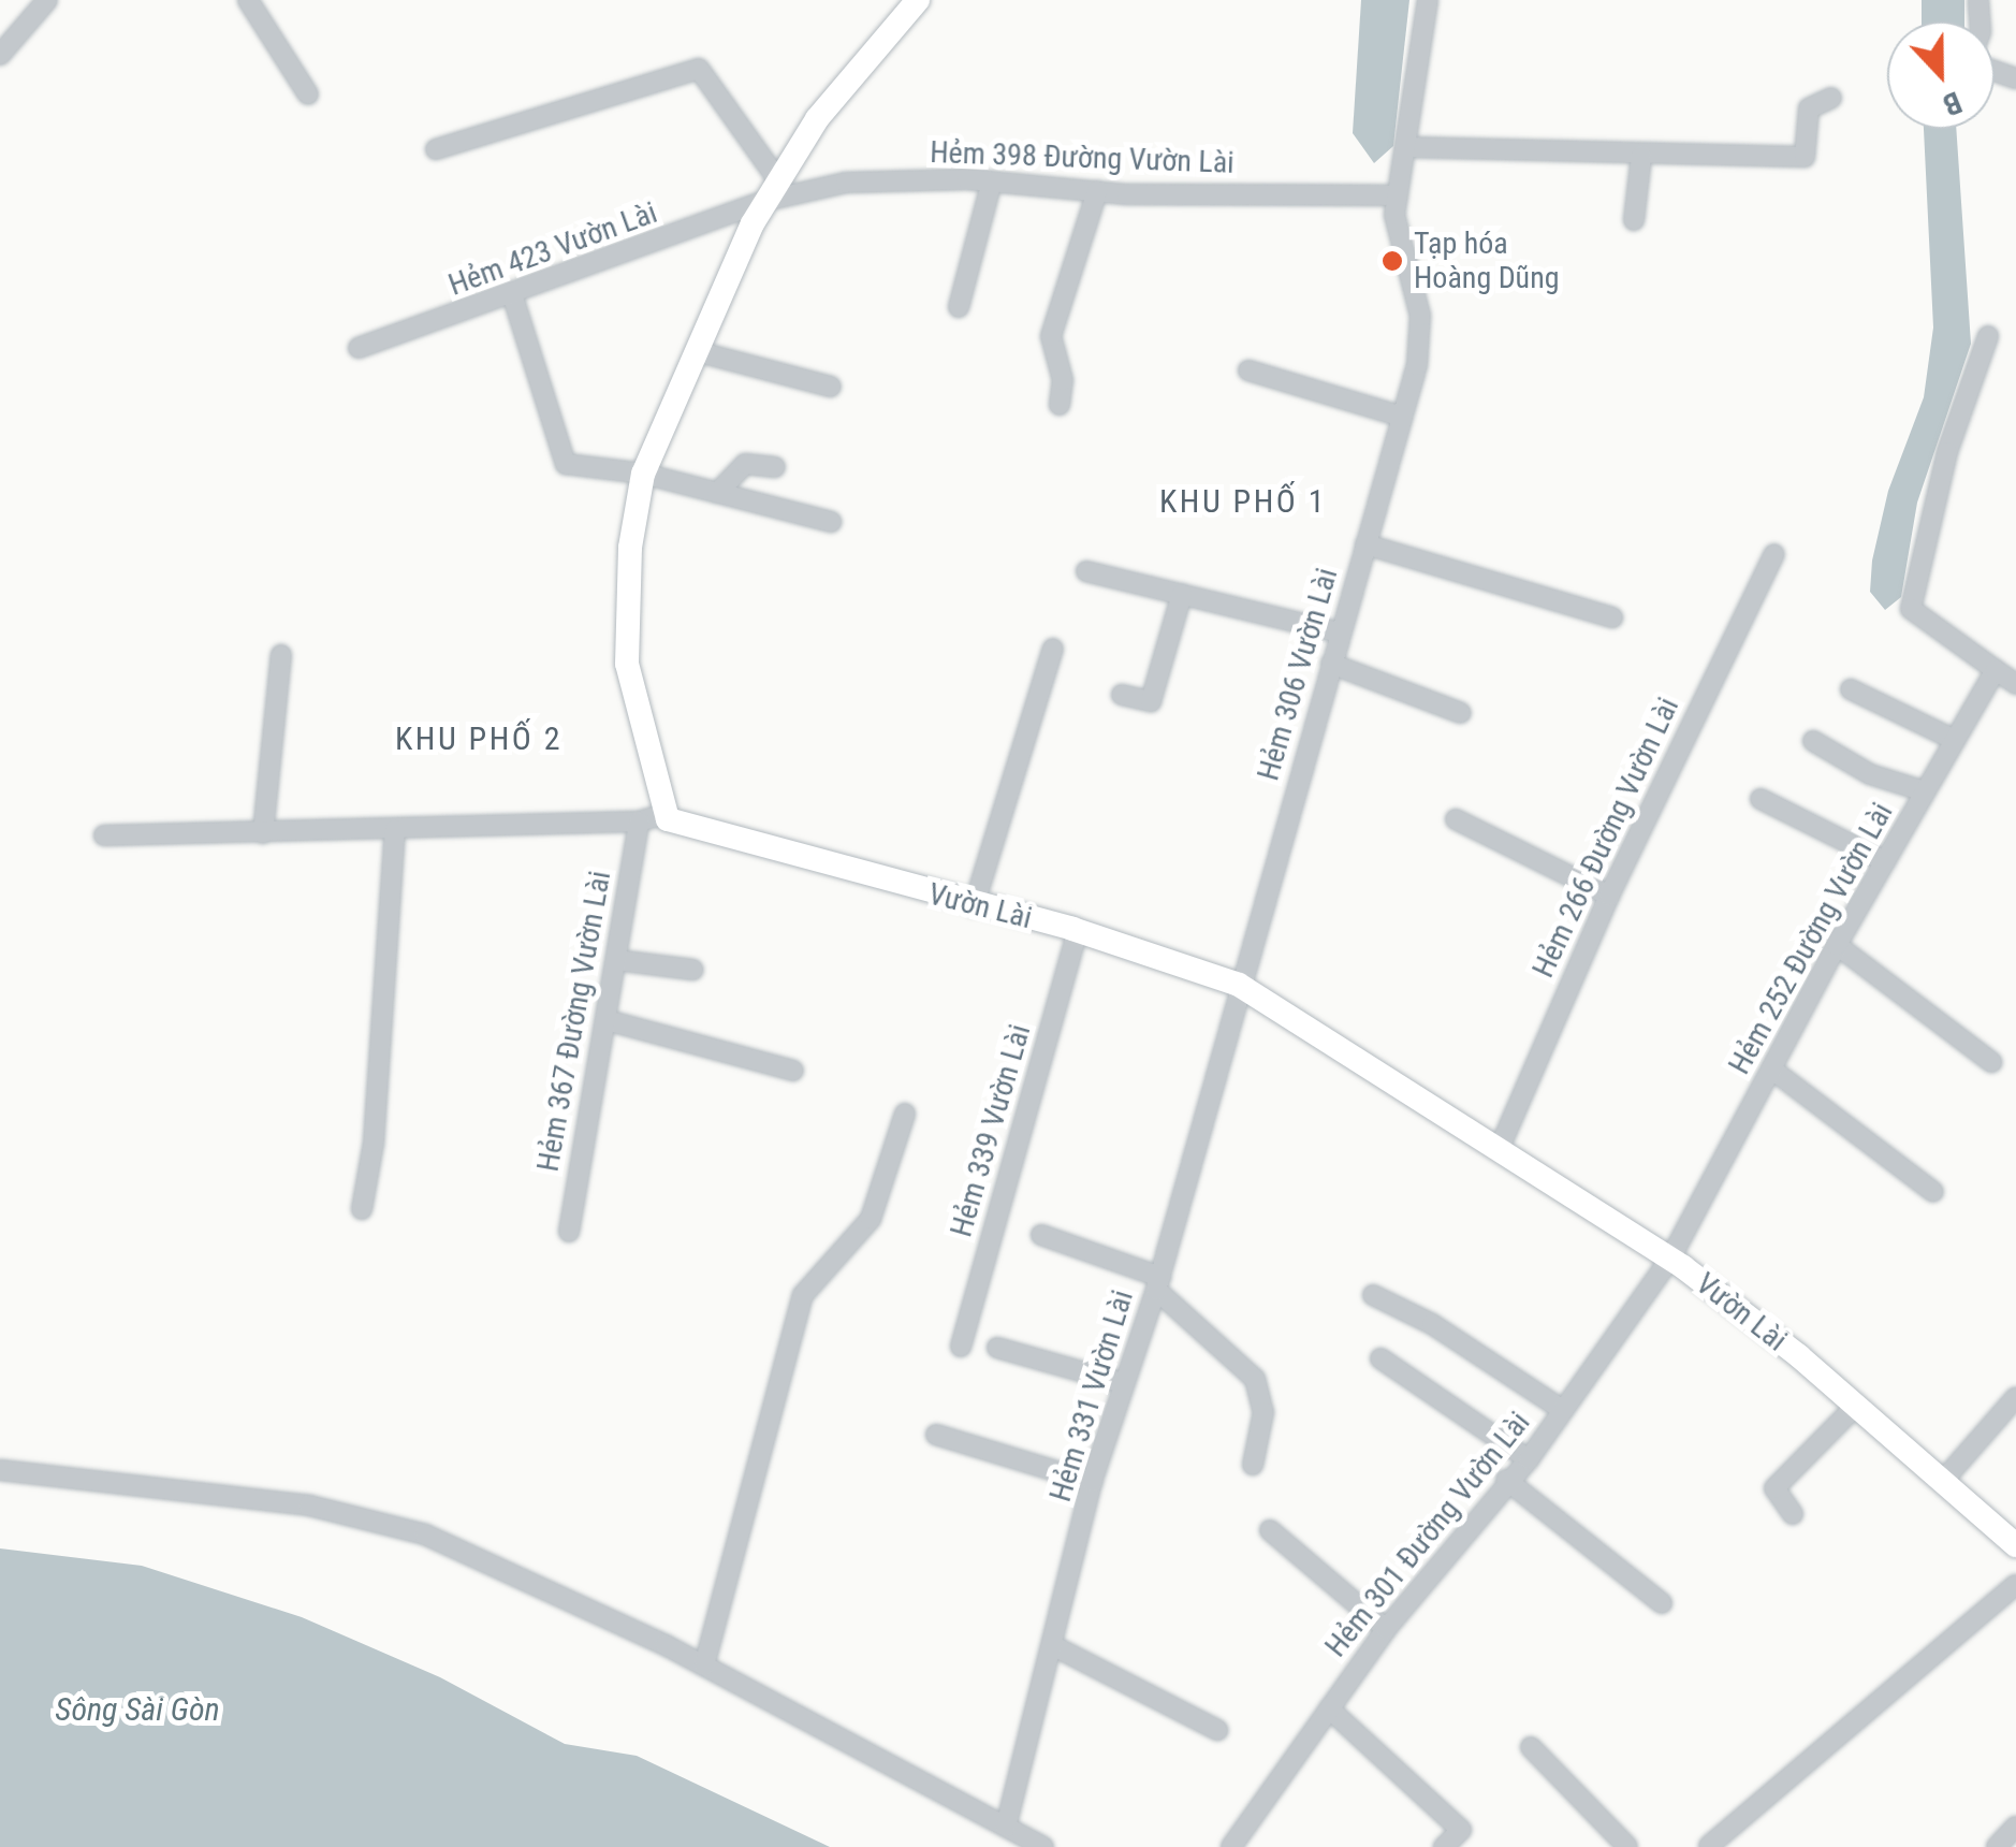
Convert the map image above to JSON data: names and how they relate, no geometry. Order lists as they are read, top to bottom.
{
  "streets": {
    "main road": ["Vườn Lài"],
    "street": [
      "Hẻm 398 Đường Vườn Lài",
      "Hẻm 423 Vườn Lài",
      "Hẻm 306 Vườn Lài",
      "Hẻm 266 Đường Vườn Lài",
      "Hẻm 252 Đường Vườn Lài",
      "Hẻm 367 Đường Vườn Lài",
      "Hẻm 339 Vườn Lài",
      "Hẻm 331 Vườn Lài",
      "Hẻm 301 Đường Vườn Lài"
    ]
  },
  "crossings": [
    ["Hẻm 398 Đường Vườn Lài", "Hẻm 423 Vườn Lài"],
    ["Hẻm 398 Đường Vườn Lài", "Hẻm 306 Vườn Lài"],
    ["Hẻm 306 Vườn Lài", "Vườn Lài"],
    ["Hẻm 306 Vườn Lài", "Hẻm 331 Vườn Lài"],
    ["Hẻm 266 Đường Vườn Lài", "Vườn Lài"],
    ["Vườn Lài", "Hẻm 252 Đường Vườn Lài"],
    ["Vườn Lài", "Hẻm 339 Vườn Lài"],
    ["Vườn Lài", "Hẻm 331 Vườn Lài"],
    ["Vườn Lài", "Hẻm 301 Đường Vườn Lài"],
    ["Hẻm 252 Đường Vườn Lài", "Hẻm 301 Đường Vườn Lài"]
  ],
  "districts": ["KHU PHỐ 1", "KHU PHỐ 2"],
  "water": ["Sông Sài Gòn"],
  "places": ["Tạp hóa Hoàng Dũng"],
  "north": "bottom"
}
